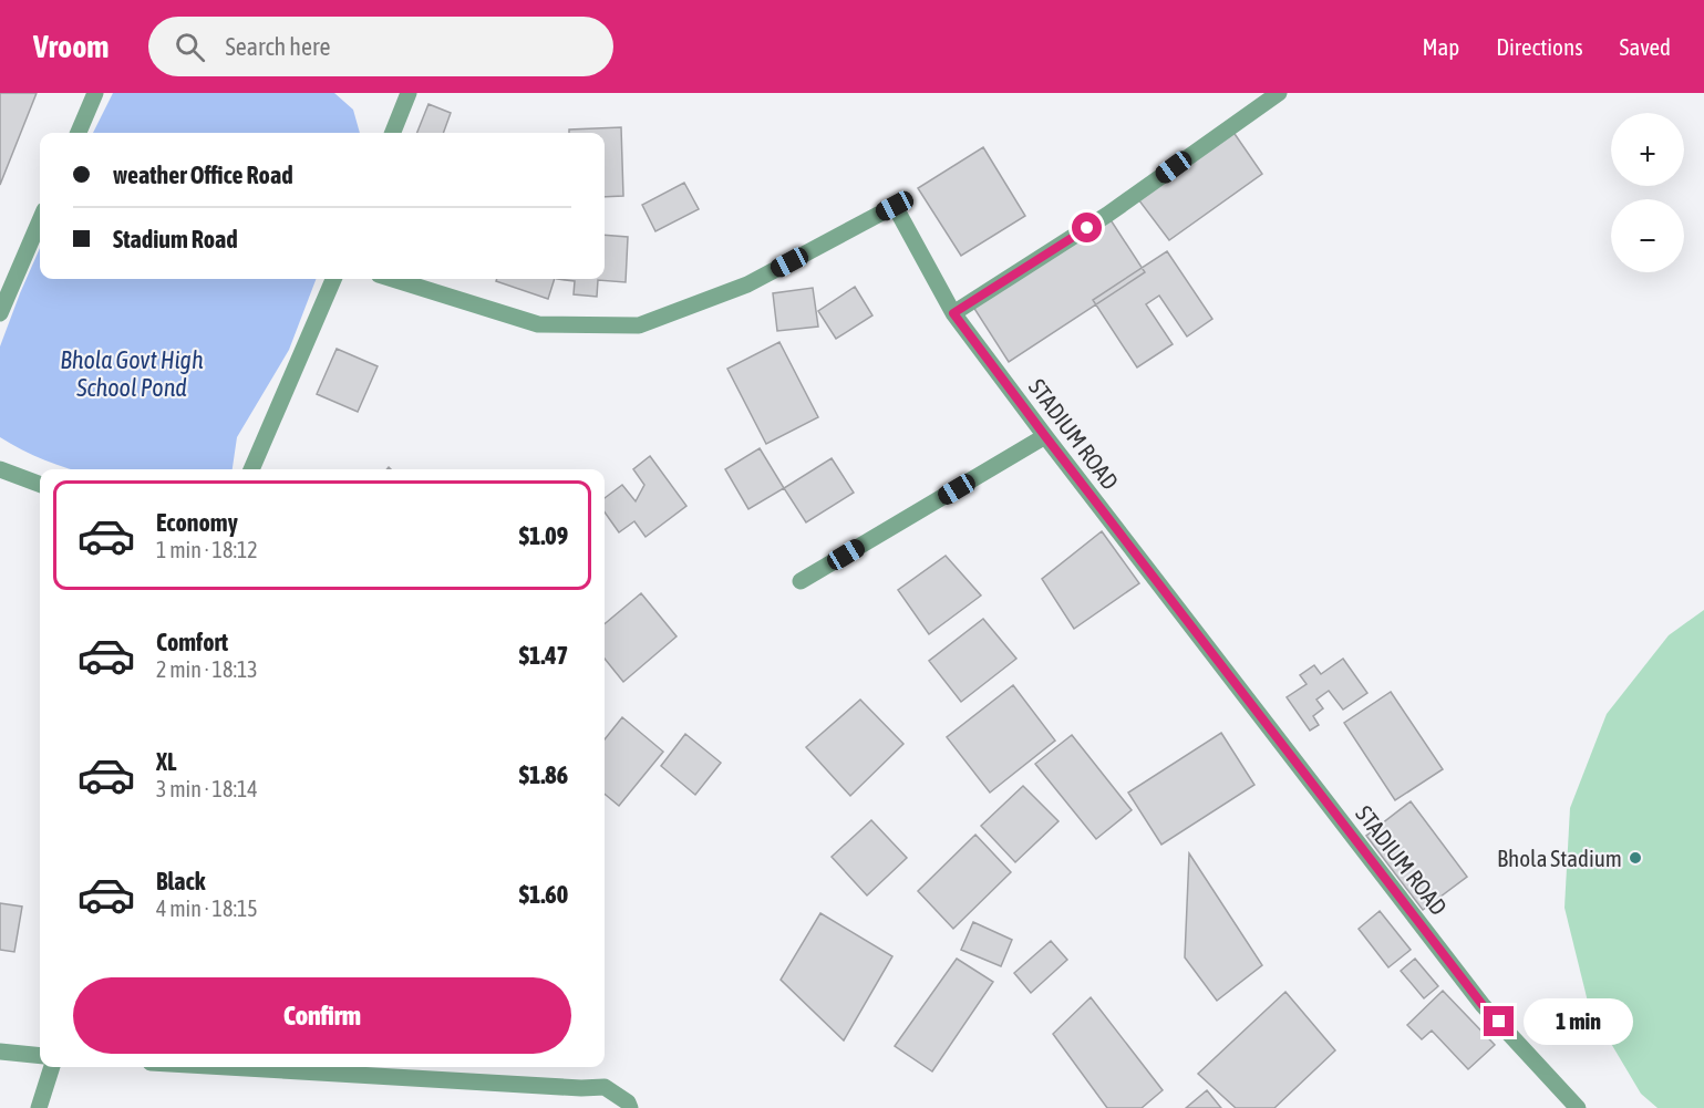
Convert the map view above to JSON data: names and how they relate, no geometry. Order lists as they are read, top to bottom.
{
  "streets": {
    "street": ["STADIUM ROAD"]
  },
  "water": ["Bhola Govt High School Pond"],
  "places": ["Bhola Stadium"],
  "page": {
    "header": "Vroom",
    "search": "Search here",
    "nav": ["Map", "Directions", "Saved"],
    "map_buttons": ["+", "−"],
    "banner": ["weather Office Road", "Stadium Road"],
    "list": [
      {
        "name": "Economy",
        "note": "1 min · 18:12",
        "value": "$1.09"
      },
      {
        "name": "Comfort",
        "note": "2 min · 18:13",
        "value": "$1.47"
      },
      {
        "name": "XL",
        "note": "3 min · 18:14",
        "value": "$1.86"
      },
      {
        "name": "Black",
        "note": "4 min · 18:15",
        "value": "$1.60"
      }
    ],
    "buttons": "Confirm",
    "bubble": "1 min"
  }
}
